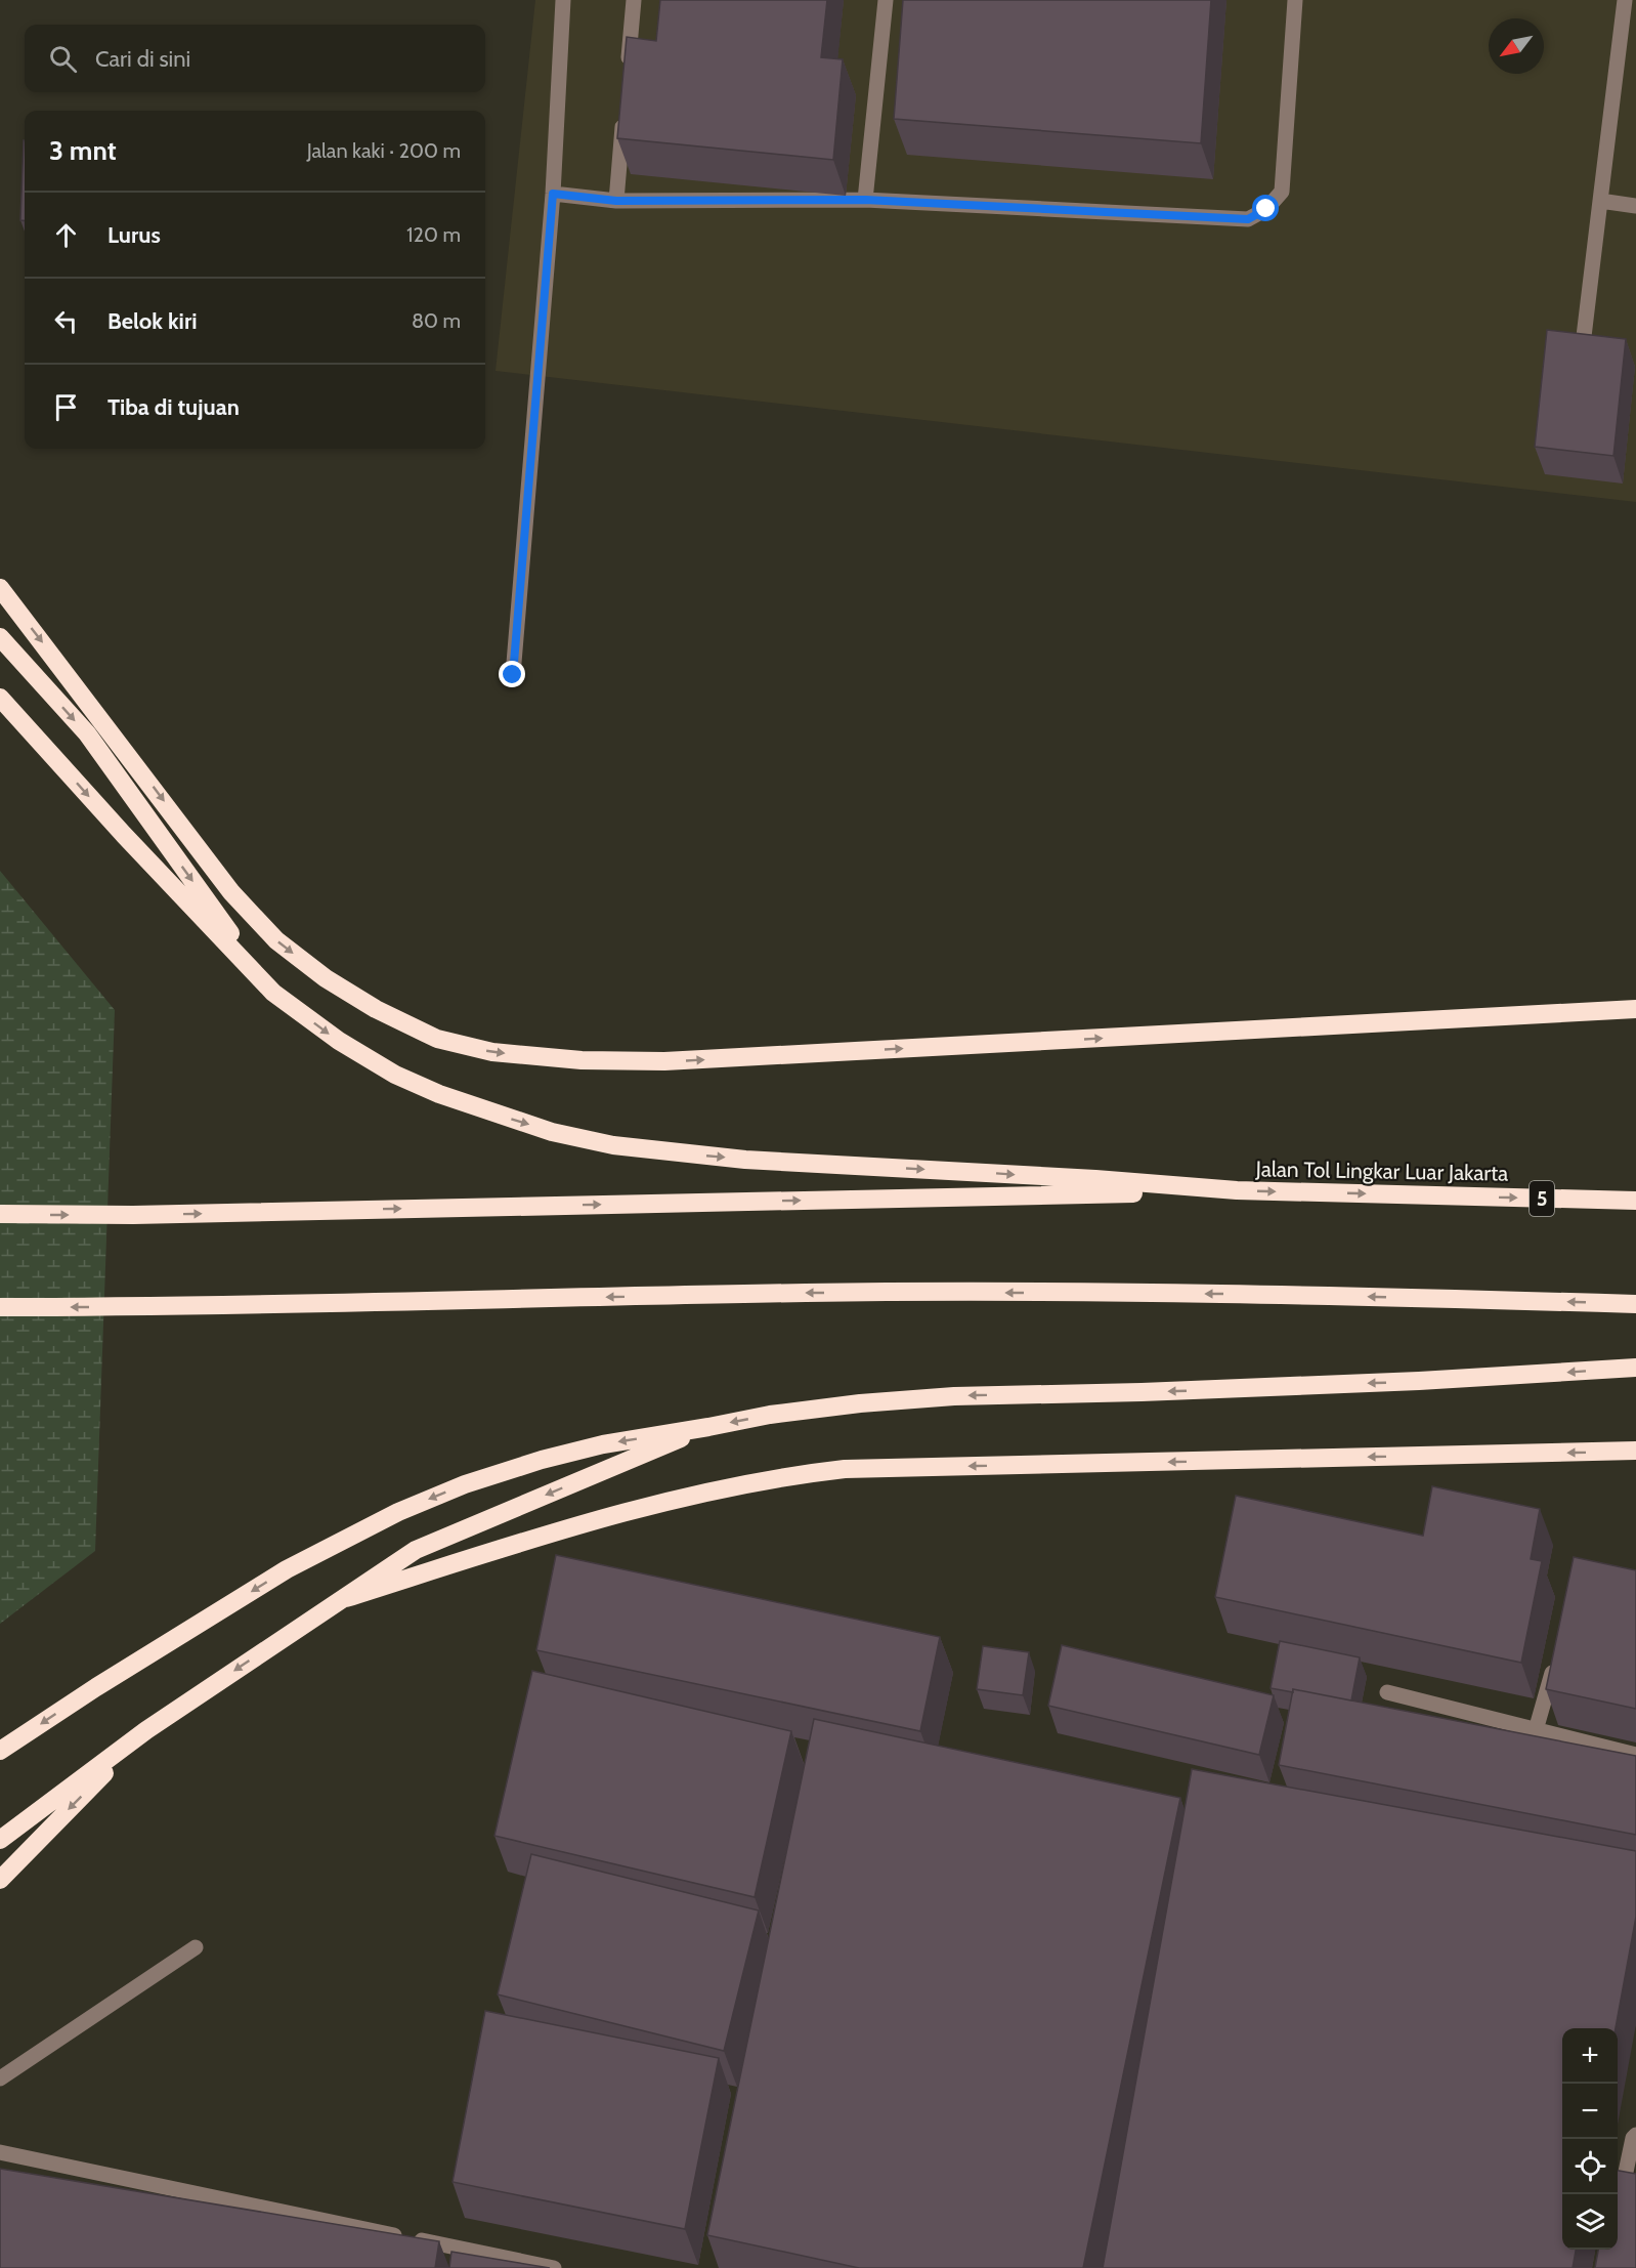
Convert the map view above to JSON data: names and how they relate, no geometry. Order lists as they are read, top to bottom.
{
  "streets": {
    "highway": ["Jalan Tol Lingkar Luar Jakarta", "5"]
  },
  "north": "bottom left",
  "page": {
    "search": "Cari di sini",
    "heading": ["3 mnt", "Jalan kaki · 200 m"],
    "list": [
      ["Lurus", "120 m"],
      ["Belok kiri", "80 m"],
      "Tiba di tujuan"
    ],
    "map_buttons": ["+", "−"]
  }
}
